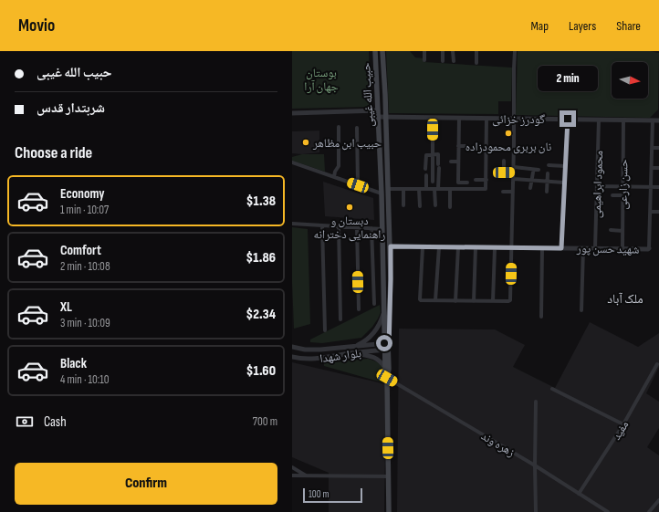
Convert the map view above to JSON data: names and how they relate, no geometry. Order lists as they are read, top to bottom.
{
  "streets": {
    "main road": ["حبیب الله غیبی"],
    "street": [
      "گودرز خزائی",
      "محمود ابراهیمی",
      "حسن زارعی",
      "شهید حسن پور",
      "بلوار شهدا",
      "مفید",
      "زهره وند"
    ]
  },
  "crossings": [
    ["حبیب الله غیبی", "گودرز خزائی"],
    ["حبیب الله غیبی", "شهید حسن پور"],
    ["حبیب الله غیبی", "بلوار شهدا"],
    ["حبیب الله غیبی", "زهره وند"],
    ["گودرز خزائی", "محمود ابراهیمی"],
    ["گودرز خزائی", "حسن زارعی"],
    ["محمود ابراهیمی", "شهید حسن پور"],
    ["حسن زارعی", "شهید حسن پور"],
    ["مفید", "زهره وند"]
  ],
  "districts": ["ملک آباد"],
  "parks": ["بوستان جهان آرا"],
  "places": ["نان بربری محمودزاده", "حبیب ابن مظاهر", "دبستان و راهنمایی دخترانه"],
  "scale_bar": "100 m",
  "north": "right",
  "page": {
    "header": "Movio",
    "nav": ["Map", "Layers", "Share"],
    "banner": ["حبیب الله غیبی", "شربتدار قدس"],
    "bubble": "2 min",
    "heading": "Choose a ride",
    "list": [
      {
        "name": "Economy",
        "note": "1 min · 10:07",
        "value": "$1.38"
      },
      {
        "name": "Comfort",
        "note": "2 min · 10:08",
        "value": "$1.86"
      },
      {
        "name": "XL",
        "note": "3 min · 10:09",
        "value": "$2.34"
      },
      {
        "name": "Black",
        "note": "4 min · 10:10",
        "value": "$1.60"
      }
    ],
    "pay": ["Cash", "700 m"],
    "buttons": "Confirm",
    "scale": "100 m"
  }
}
